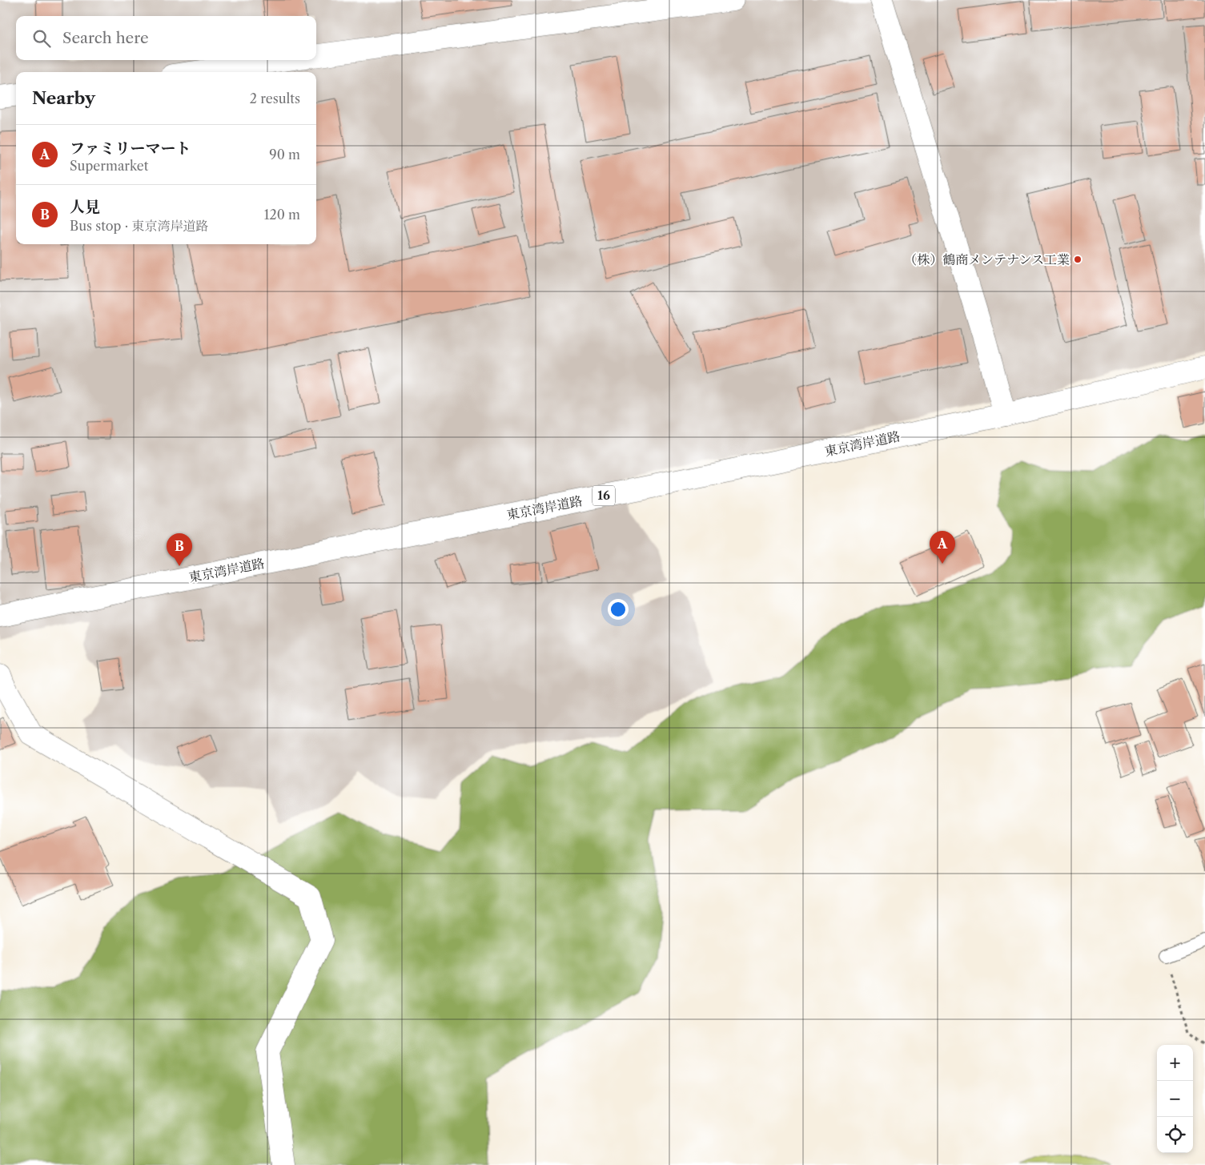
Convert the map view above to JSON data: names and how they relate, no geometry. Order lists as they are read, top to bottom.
{
  "streets": {
    "main road": ["東京湾岸道路", "16"]
  },
  "places": ["（株）鶴商メンテナンス工業"],
  "page": {
    "search": "Search here",
    "heading": ["Nearby", "2 results"],
    "list": [
      {
        "mark": "A",
        "name": "ファミリーマート",
        "note": "Supermarket",
        "value": "90 m"
      },
      {
        "mark": "B",
        "name": "人見",
        "note": "Bus stop · 東京湾岸道路",
        "value": "120 m"
      }
    ],
    "pins": ["A", "B"],
    "map_buttons": ["+", "−"]
  }
}
